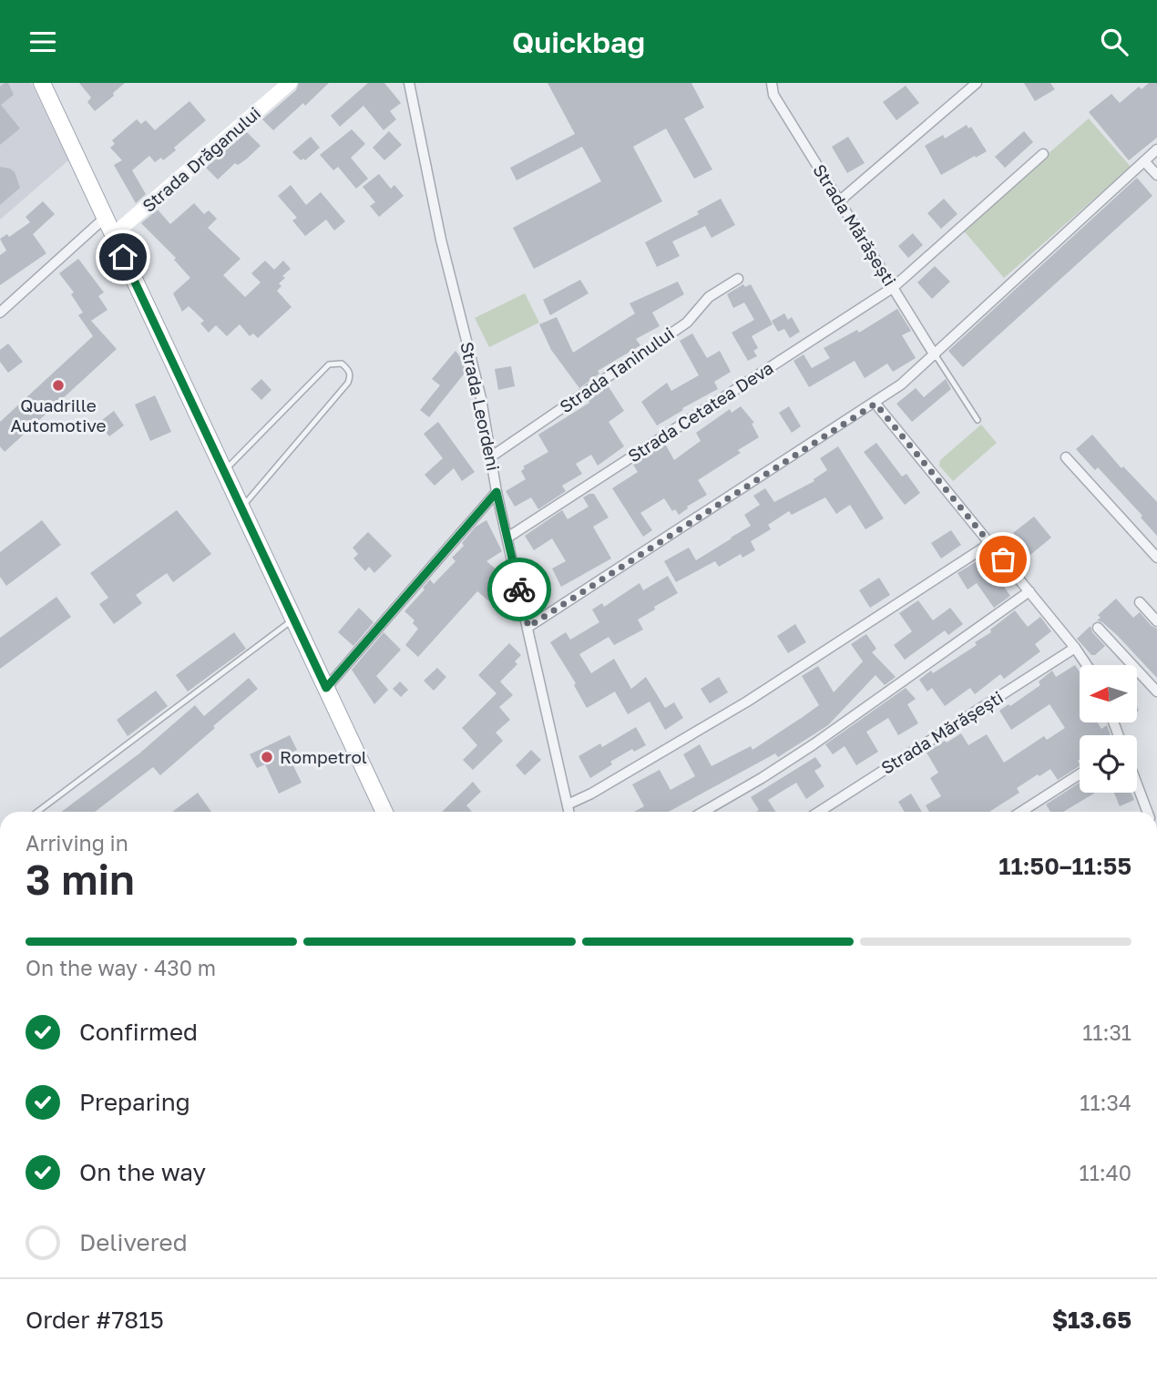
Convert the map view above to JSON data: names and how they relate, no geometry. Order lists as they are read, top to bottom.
{
  "streets": {
    "street": [
      "Strada Drăganului",
      "Strada Mărășești",
      "Strada Taninului",
      "Strada Leordeni",
      "Strada Cetatea Deva"
    ]
  },
  "crossings": [
    ["Strada Mărășești", "Strada Cetatea Deva"],
    ["Strada Taninului", "Strada Leordeni"],
    ["Strada Leordeni", "Strada Cetatea Deva"]
  ],
  "places": ["Quadrille Automotive", "Rompetrol"],
  "north": "left",
  "page": {
    "header": "Quickbag",
    "heading": ["3 min", "Arriving in", "11:50–11:55"],
    "panel": ["Order #7815", "$13.65"],
    "bar": "On the way · 430 m",
    "list": [
      ["Confirmed", "11:31"],
      ["Preparing", "11:34"],
      ["On the way", "11:40"],
      "Delivered"
    ]
  }
}
